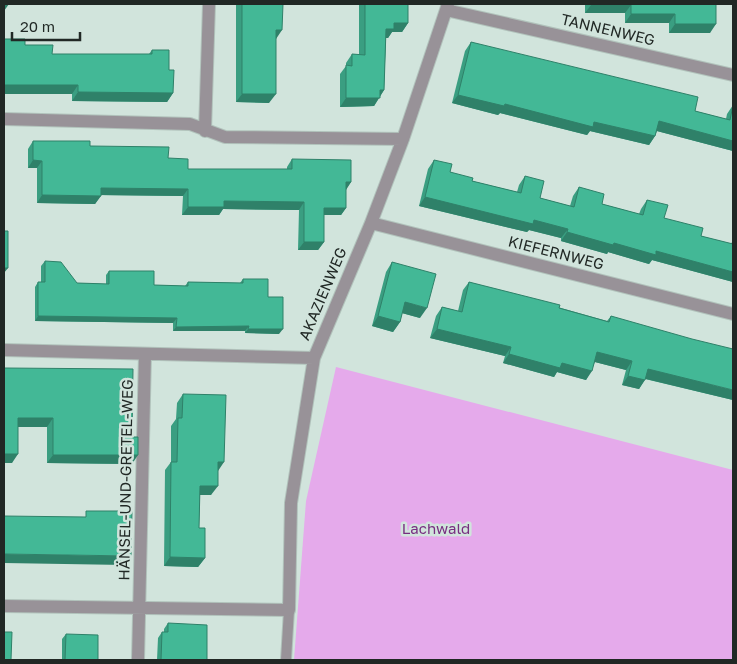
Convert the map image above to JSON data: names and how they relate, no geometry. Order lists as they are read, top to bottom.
{
  "streets": {
    "street": [
      "TANNENWEG",
      "KIEFERNWEG",
      "AKAZIENWEG",
      "HÄNSEL-UND-GRETEL-WEG"
    ]
  },
  "crossings": [
    ["TANNENWEG", "AKAZIENWEG"],
    ["KIEFERNWEG", "AKAZIENWEG"]
  ],
  "parks": ["Lachwald"],
  "scale_bar": "20 m"
}
